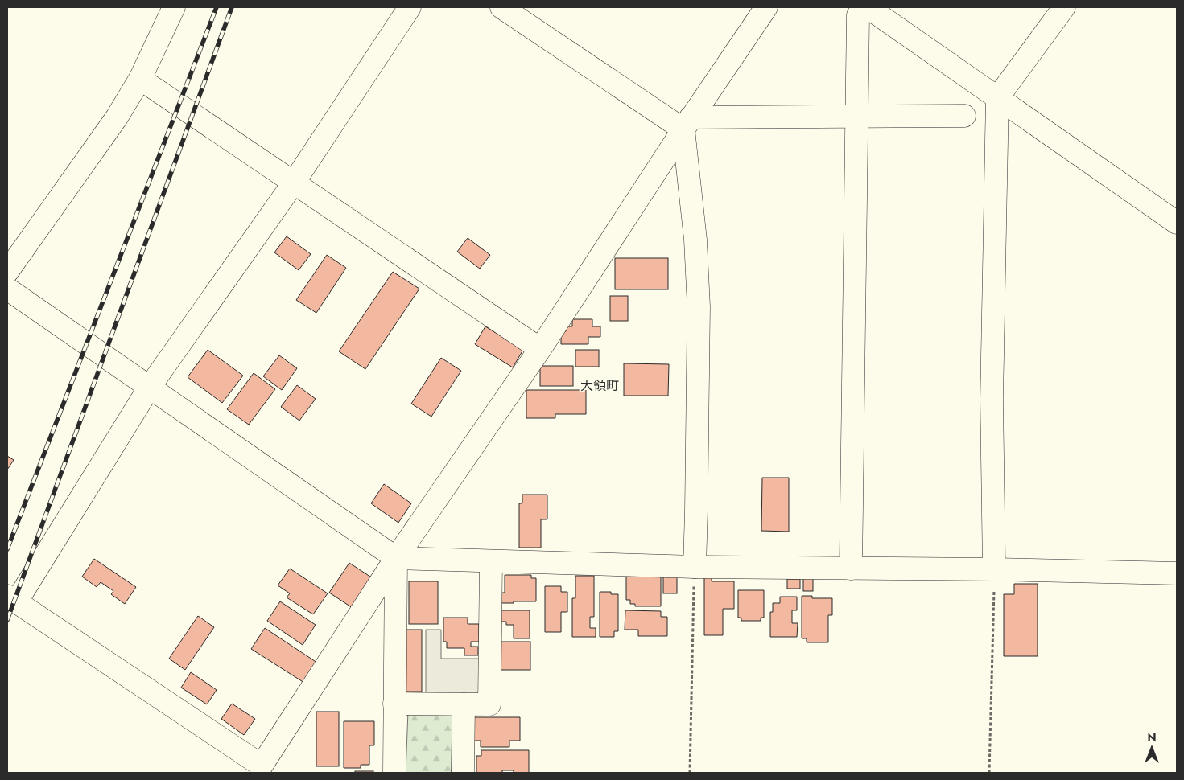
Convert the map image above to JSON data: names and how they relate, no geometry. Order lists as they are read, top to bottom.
{
  "districts": ["大領町"],
  "north": "top"
}
